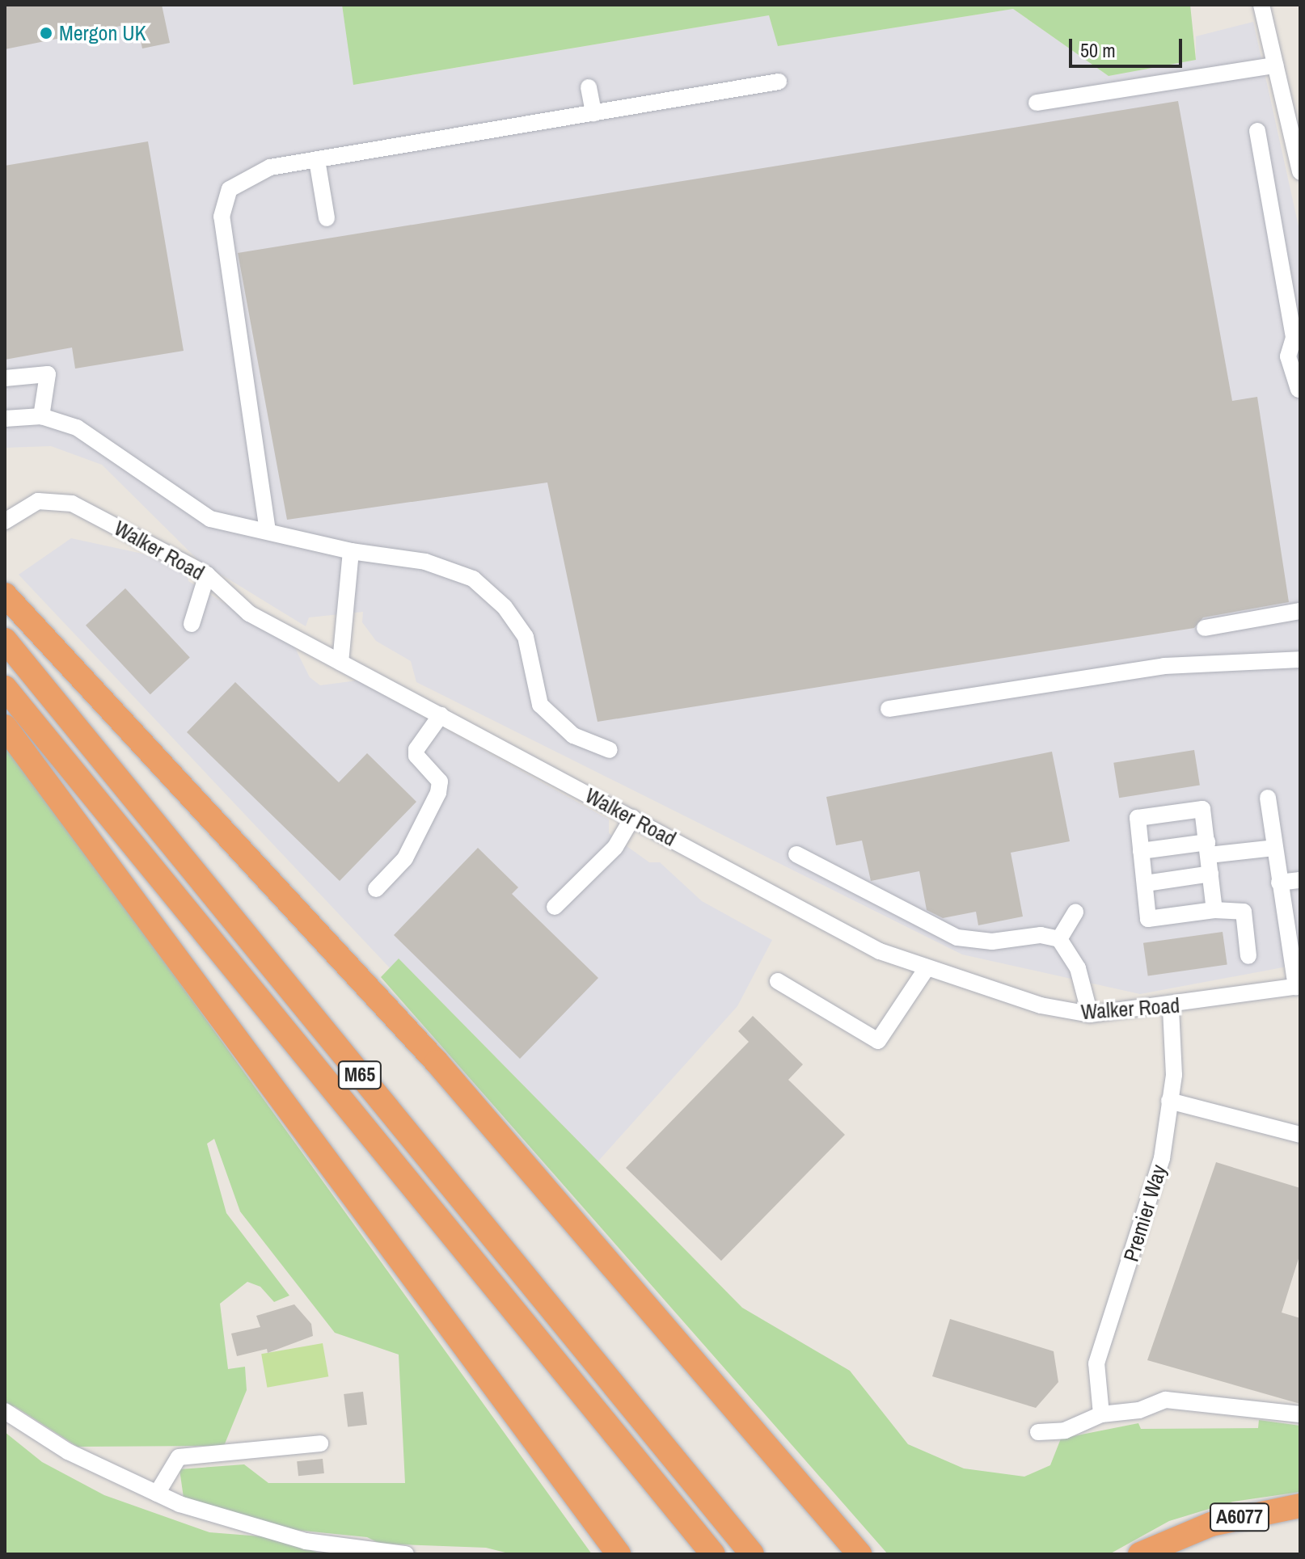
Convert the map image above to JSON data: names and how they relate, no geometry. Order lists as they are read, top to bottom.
{
  "streets": {
    "highway": ["M65", "A6077"],
    "street": ["Walker Road", "Premier Way"]
  },
  "crossings": [
    ["Walker Road", "Premier Way"]
  ],
  "places": ["Mergon UK"],
  "scale_bar": "50 m"
}
